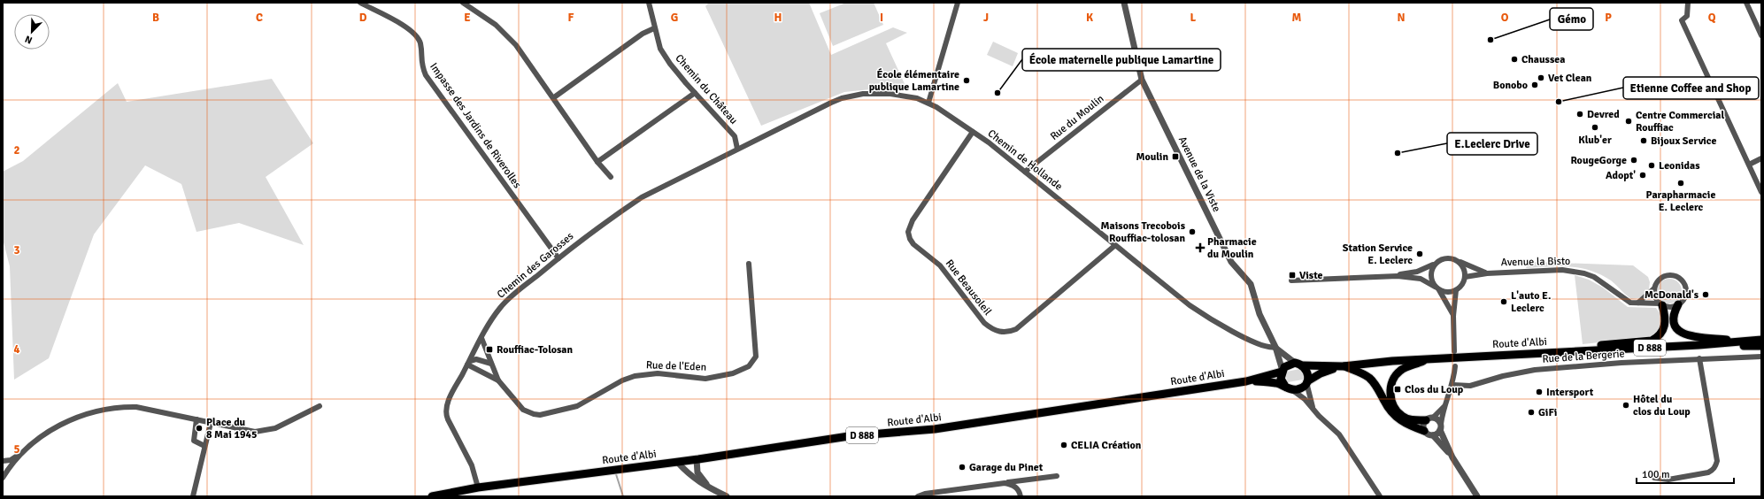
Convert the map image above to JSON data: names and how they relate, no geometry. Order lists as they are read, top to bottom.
{
  "streets": {
    "main road": ["Route d'Albi", "D 888"],
    "street": [
      "Chemin du Château",
      "Rue du Moulin",
      "Impasse des Jardins de Riverolles",
      "Chemin de Hollande",
      "Avenue de la Viste",
      "Avenue la Bisto",
      "Chemin des Garosses",
      "Rue Beausoleil",
      "Rue de la Bergerie",
      "Rue de l'Eden"
    ]
  },
  "crossings": [
    ["Chemin du Château", "Chemin de Hollande"],
    ["Chemin du Château", "Chemin des Garosses"],
    ["Rue du Moulin", "Chemin de Hollande"],
    ["Rue du Moulin", "Avenue de la Viste"],
    ["Impasse des Jardins de Riverolles", "Chemin des Garosses"],
    ["Chemin de Hollande", "Avenue de la Viste"],
    ["Chemin de Hollande", "Chemin des Garosses"],
    ["Chemin de Hollande", "Rue Beausoleil"],
    ["Avenue de la Viste", "Route d'Albi"],
    ["Chemin des Garosses", "Route d'Albi"],
    ["Chemin des Garosses", "D 888"],
    ["Chemin des Garosses", "Rue de l'Eden"],
    ["Route d'Albi", "D 888"]
  ],
  "places": {
    "other": [
      "Gémo",
      "Chaussea",
      "Vet Clean",
      "École élémentaire publique Lamartine",
      "Bonobo",
      "École maternelle publique Lamartine",
      "Etienne Coffee and Shop",
      "Devred",
      "Centre Commercial Rouffiac",
      "Klub'er",
      "Bijoux Service",
      "E.Leclerc Drive",
      "RougeGorge",
      "Leonidas",
      "Adopt'",
      "Parapharmacie E. Leclerc",
      "Maisons Trecobois Rouffiac-tolosan",
      "Station Service E. Leclerc",
      "McDonald's",
      "L'auto E. Leclerc",
      "Intersport",
      "Hôtel du clos du Loup",
      "GiFi",
      "Place du 8 Mai 1945",
      "CELIA Création",
      "Garage du Pinet"
    ],
    "transit": [
      "Moulin",
      "Viste",
      "Rouffiac-Tolosan",
      "Clos du Loup"
    ],
    "health": ["Pharmacie du Moulin"]
  },
  "scale_bar": "100 m",
  "north": "bottom left",
  "grid": {
    "columns": [
      "B",
      "C",
      "D",
      "E",
      "F",
      "G",
      "H",
      "I",
      "J",
      "K",
      "L",
      "M",
      "N",
      "O",
      "P",
      "Q"
    ],
    "rows": [
      "2",
      "3",
      "4",
      "5"
    ]
  }
}
